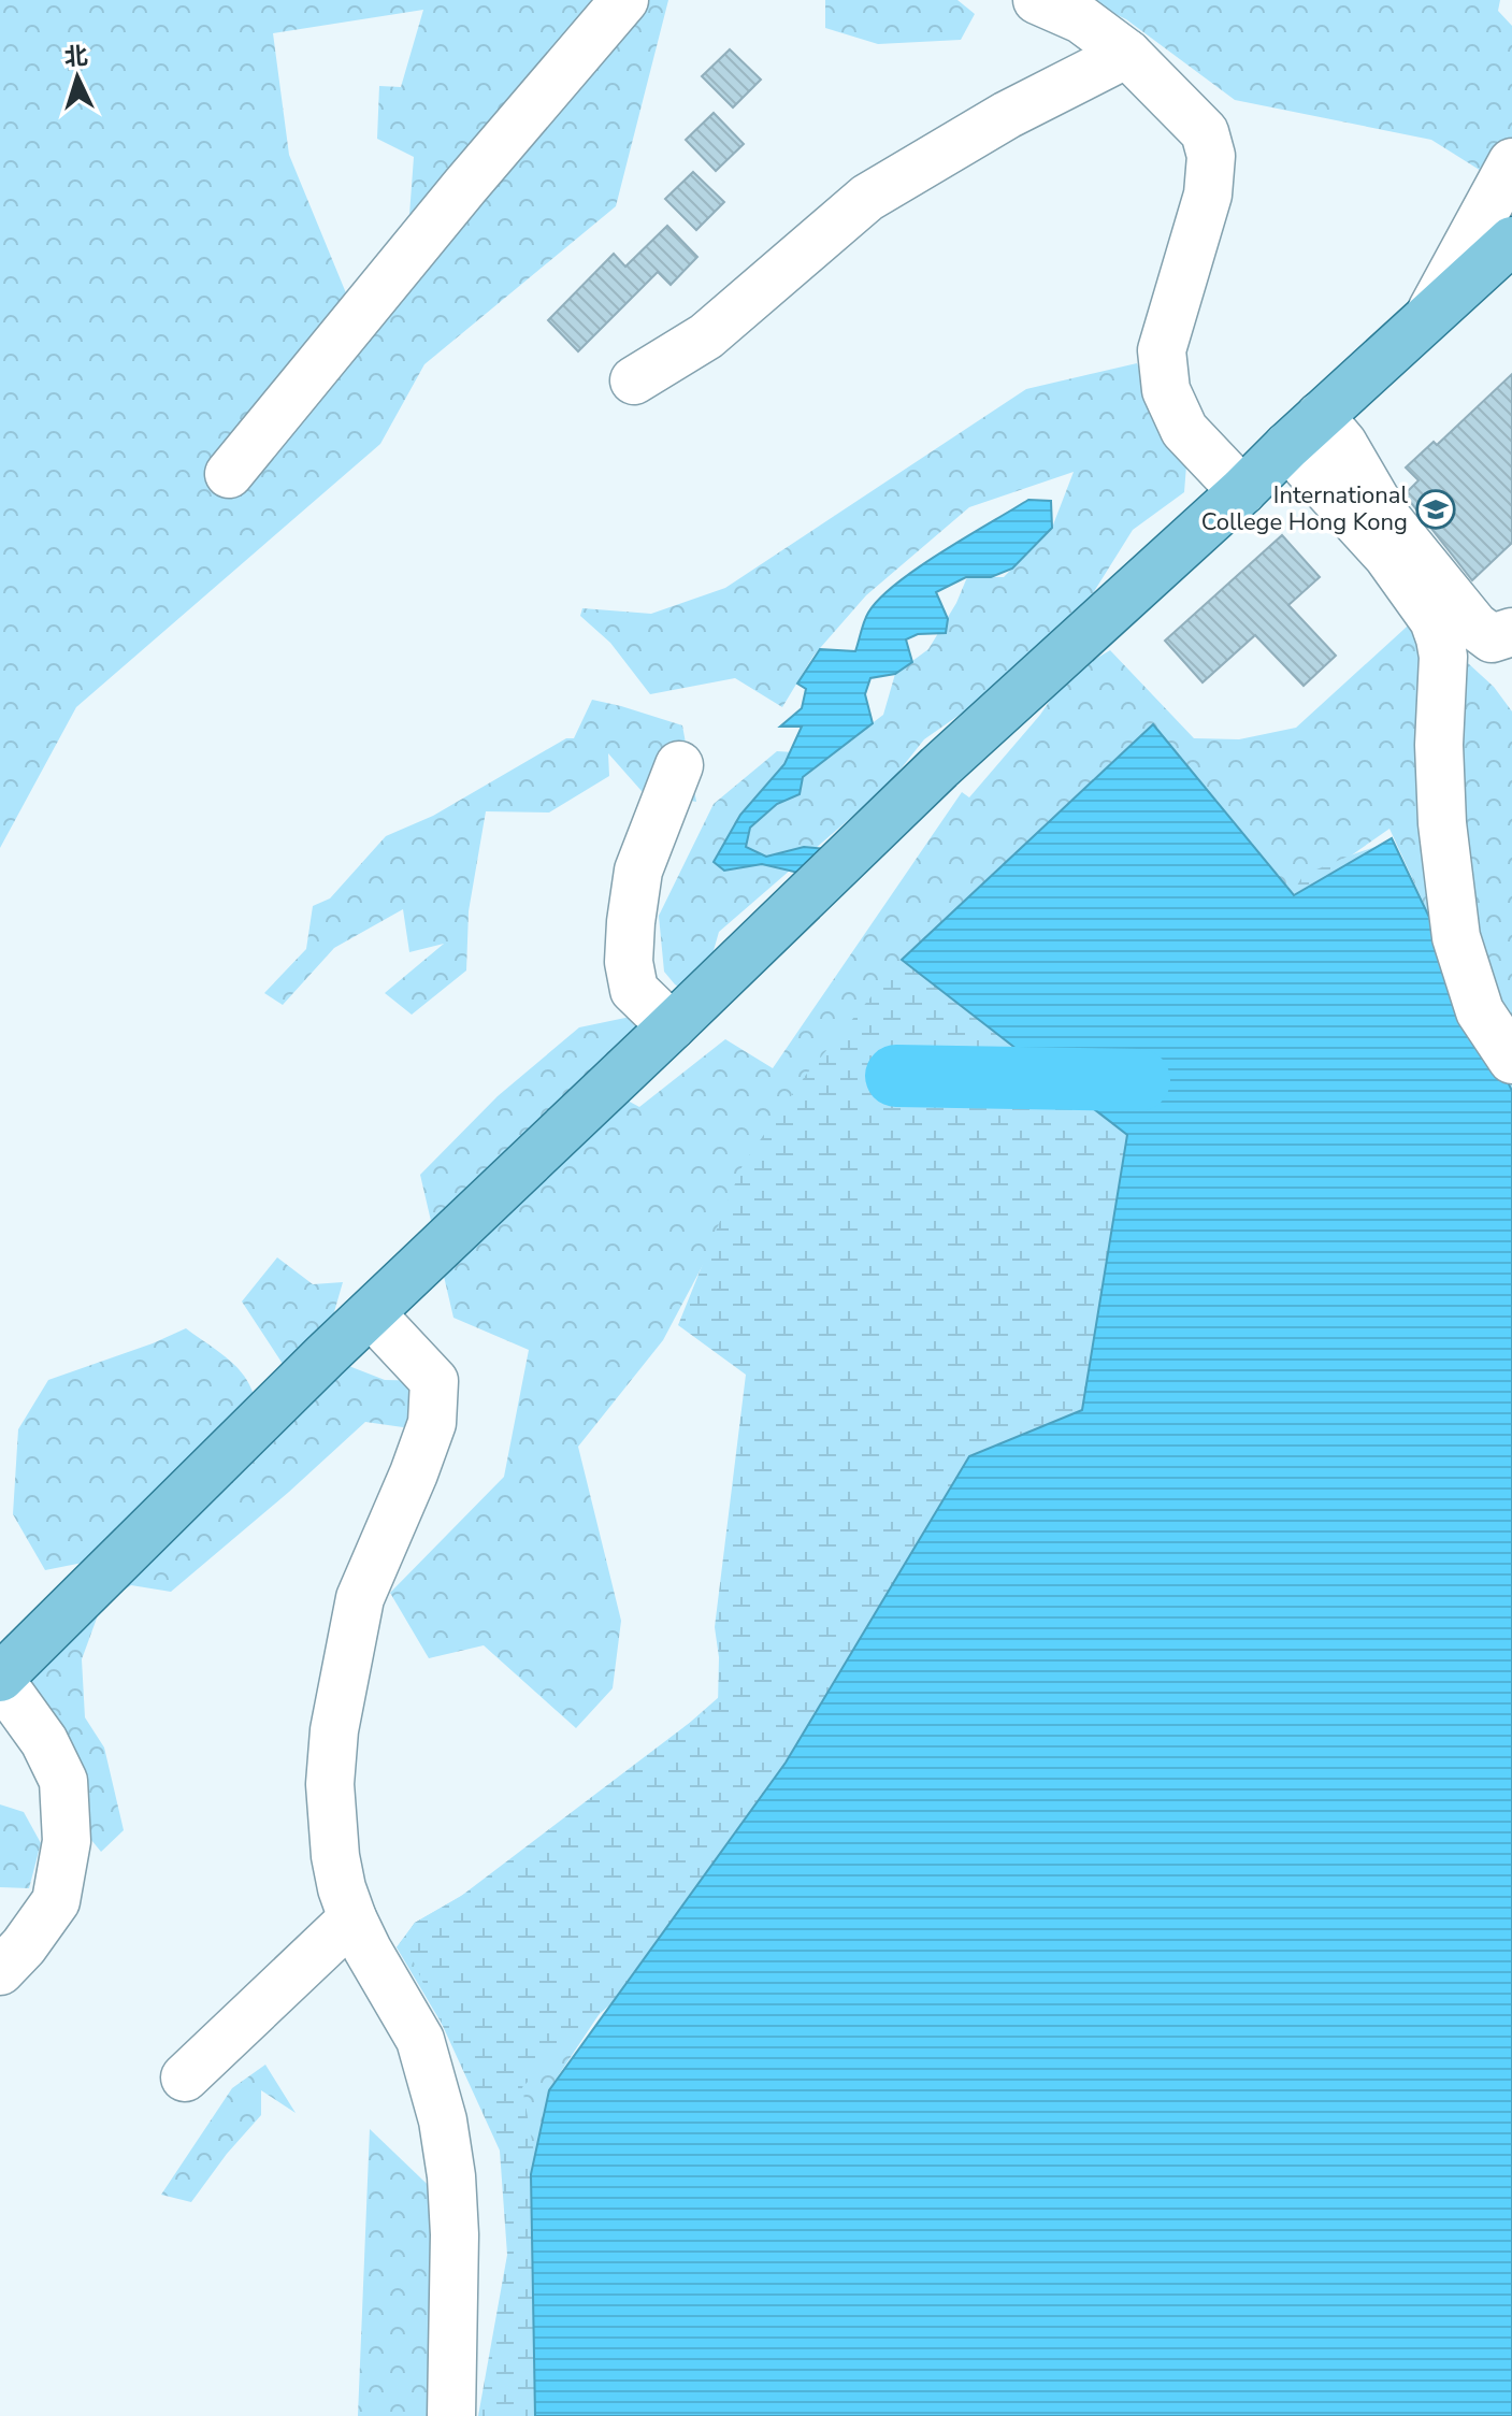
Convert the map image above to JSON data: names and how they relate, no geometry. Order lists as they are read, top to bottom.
{
  "places": {
    "school or university": ["International College Hong Kong"]
  },
  "north": "top"
}
